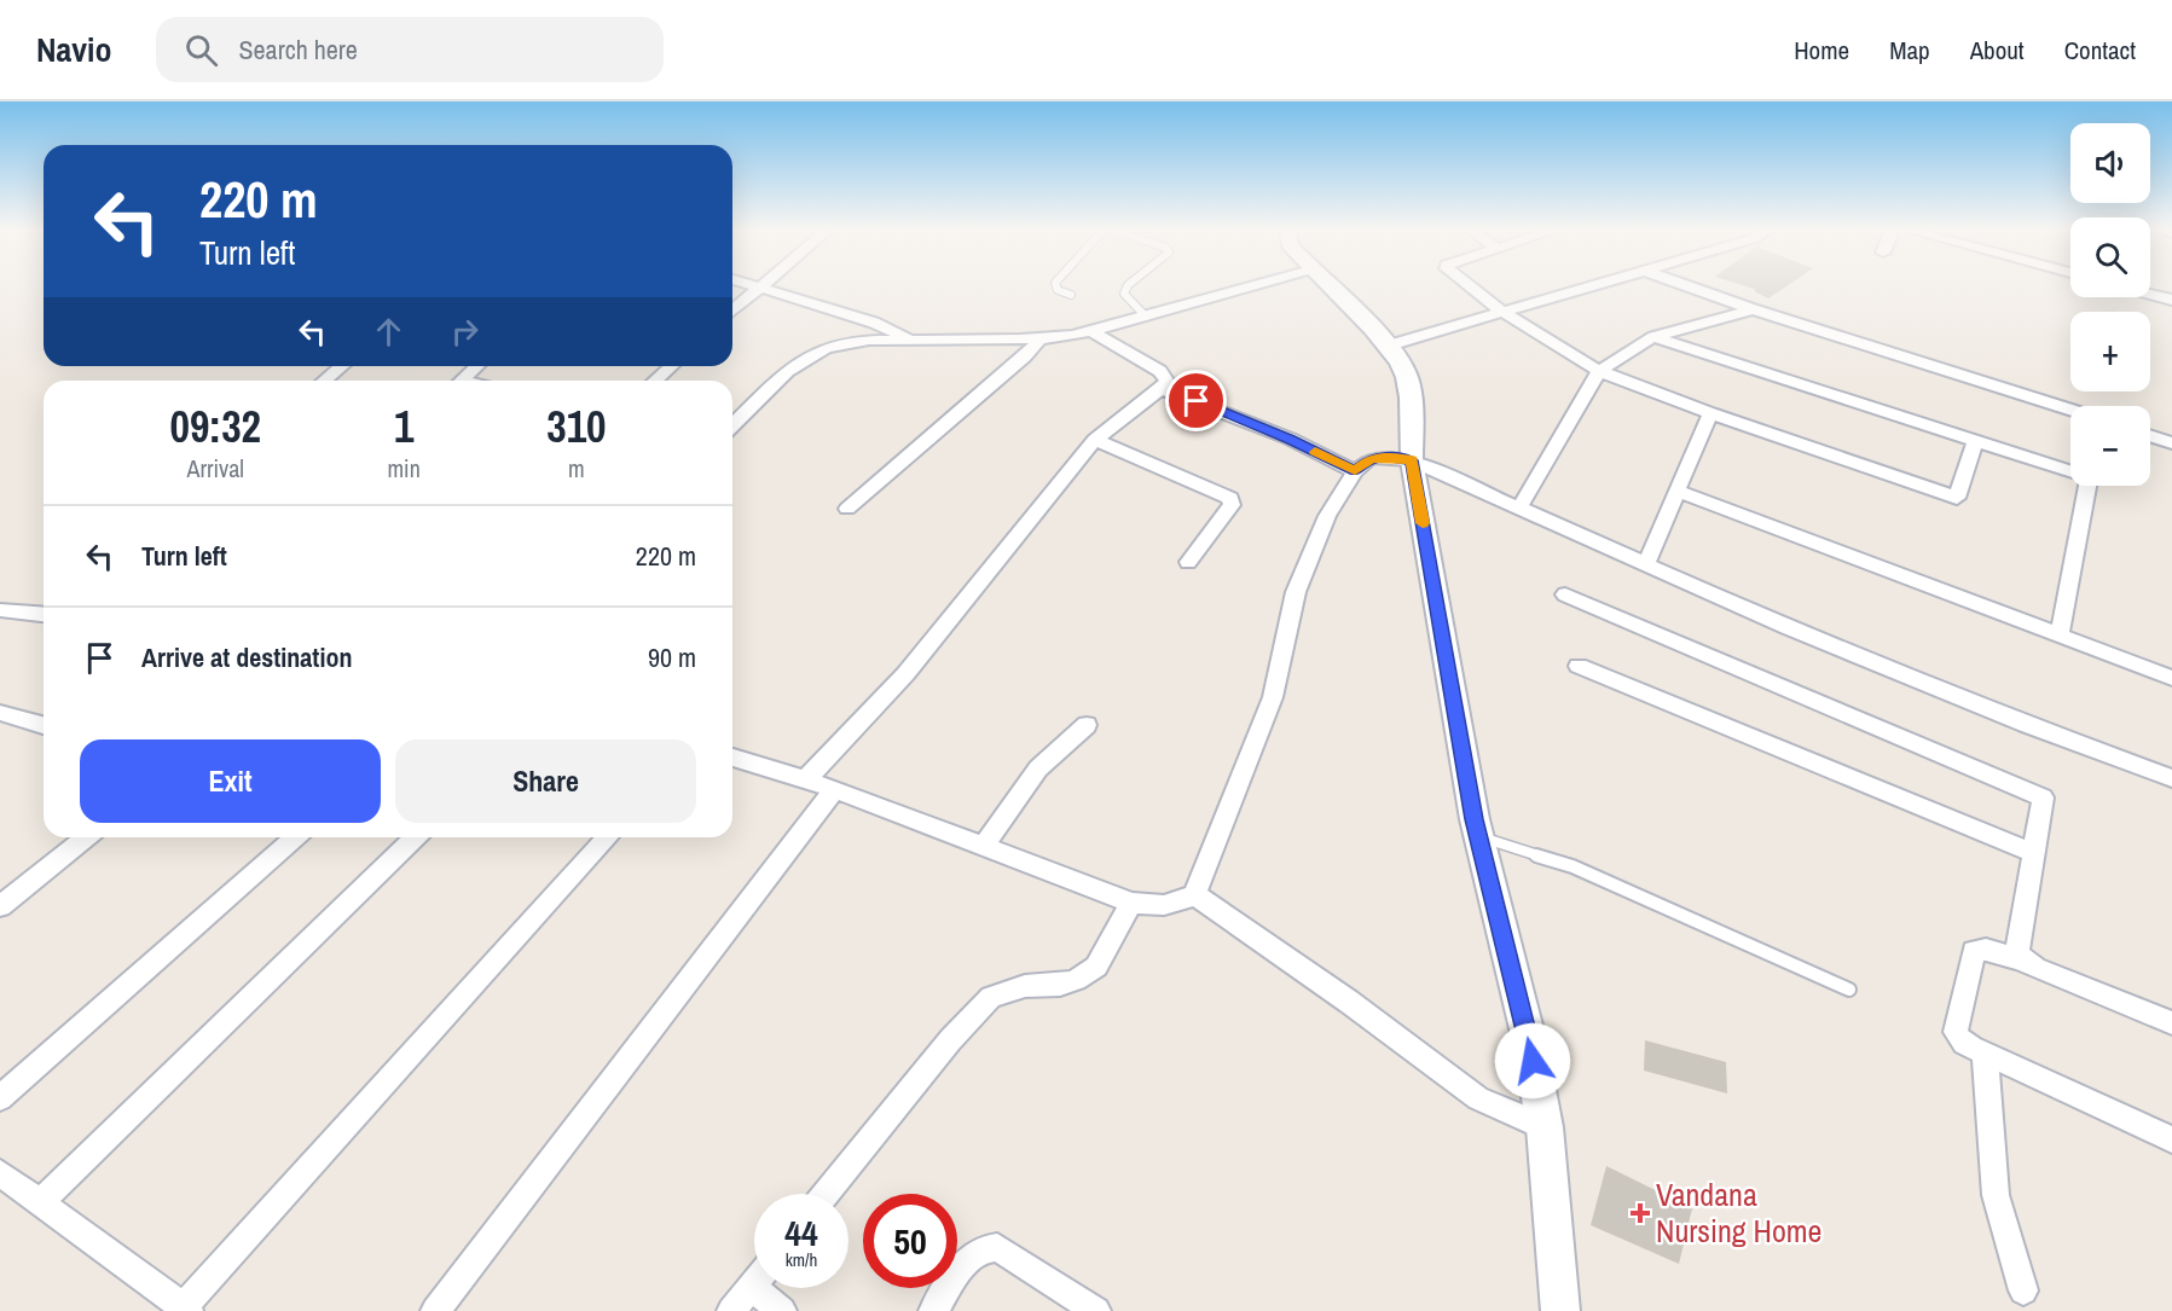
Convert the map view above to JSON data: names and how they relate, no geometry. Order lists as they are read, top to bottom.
{
  "places": {
    "health": ["Vandana Nursing Home"]
  },
  "page": {
    "header": "Navio",
    "search": "Search here",
    "nav": [
      "Home",
      "Map",
      "About",
      "Contact"
    ],
    "map_buttons": ["+", "−"],
    "turn": ["220 m", "Turn left"],
    "eta": [
      "09:32",
      "Arrival",
      "1",
      "min",
      "310",
      "m"
    ],
    "list": [
      {
        "name": "Turn left",
        "value": "220 m"
      },
      {
        "name": "Arrive at destination",
        "value": "90 m"
      }
    ],
    "buttons": ["Exit", "Share"],
    "speed": "44 km/h",
    "limit": "50"
  }
}
